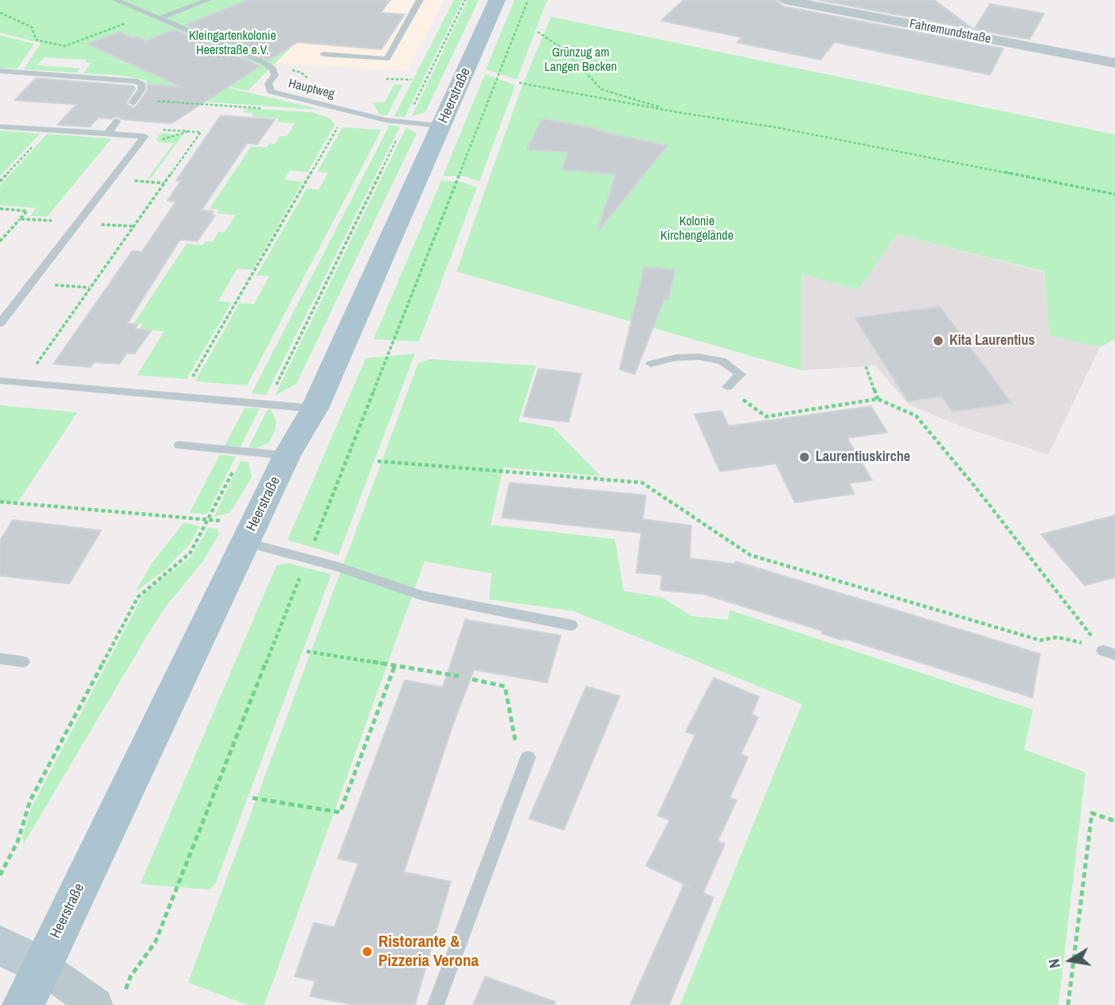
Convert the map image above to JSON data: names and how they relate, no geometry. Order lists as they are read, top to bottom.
{
  "streets": {
    "main road": ["Heerstraße"],
    "street": ["Fahremundstraße"],
    "lane": ["Hauptweg"]
  },
  "crossings": [
    ["Hauptweg", "Heerstraße"]
  ],
  "parks": ["Kleingartenkolonie Heerstraße e.V.", "Grünzug am Langen Becken", "Kolonie Kirchengelände"],
  "places": ["Kita Laurentius", "Laurentiuskirche", "Ristorante & Pizzeria Verona"],
  "north": "left"
}
